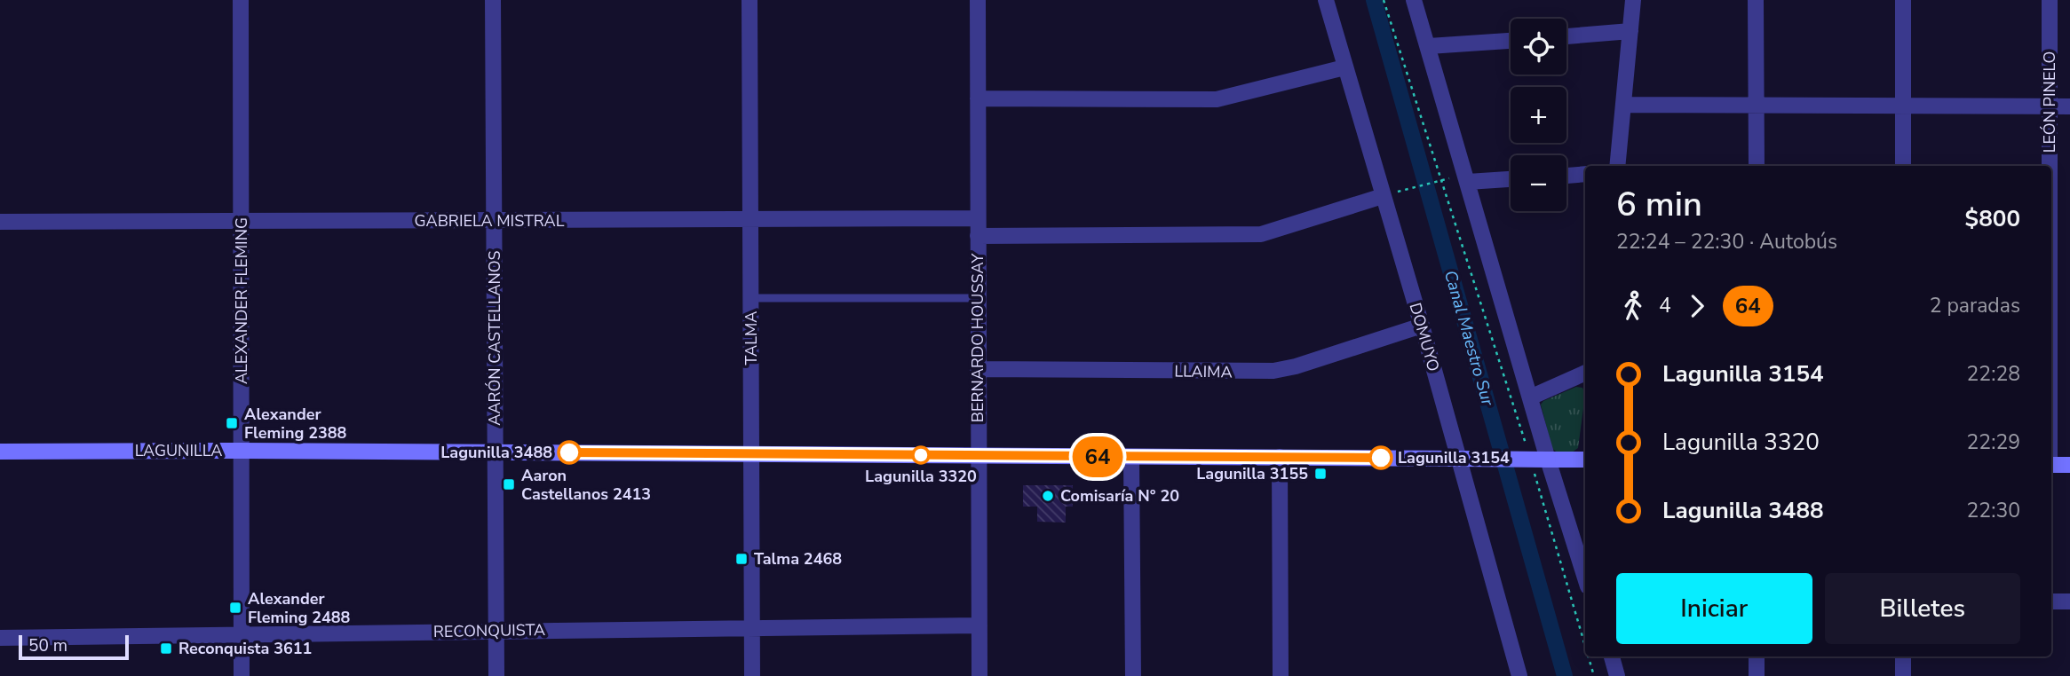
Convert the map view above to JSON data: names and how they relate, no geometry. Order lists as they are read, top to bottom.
{
  "streets": {
    "main road": ["LAGUNILLA"],
    "street": [
      "LEÓN PINELO",
      "GABRIELA MISTRAL",
      "ALEXANDER FLEMING",
      "DOMUYO",
      "AARÓN CASTELLANOS",
      "TALMA",
      "BERNARDO HOUSSAY",
      "LLAIMA",
      "RECONQUISTA"
    ]
  },
  "crossings": [
    ["GABRIELA MISTRAL", "ALEXANDER FLEMING"],
    ["GABRIELA MISTRAL", "AARÓN CASTELLANOS"],
    ["GABRIELA MISTRAL", "TALMA"],
    ["GABRIELA MISTRAL", "BERNARDO HOUSSAY"],
    ["ALEXANDER FLEMING", "LAGUNILLA"],
    ["ALEXANDER FLEMING", "RECONQUISTA"],
    ["DOMUYO", "LLAIMA"],
    ["DOMUYO", "LAGUNILLA"],
    ["AARÓN CASTELLANOS", "LAGUNILLA"],
    ["AARÓN CASTELLANOS", "RECONQUISTA"],
    ["TALMA", "LAGUNILLA"],
    ["TALMA", "RECONQUISTA"],
    ["BERNARDO HOUSSAY", "LLAIMA"],
    ["BERNARDO HOUSSAY", "LAGUNILLA"],
    ["BERNARDO HOUSSAY", "RECONQUISTA"]
  ],
  "water": ["Canal Maestro Sur"],
  "places": {
    "transit": [
      "Alexander Fleming 2388",
      "Lagunilla 3155",
      "Aaron Castellanos 2413",
      "Talma 2468",
      "Alexander Fleming 2488",
      "Reconquista 3611"
    ],
    "other": [
      "Lagunilla 3488",
      "Lagunilla 3320",
      "Lagunilla 3154",
      "Comisaría N° 20"
    ]
  },
  "lines": ["bus line 64"],
  "scale_bar": "50 m",
  "page": {
    "on_map": "64",
    "map_buttons": ["+", "−"],
    "heading": ["6 min", "22:24 – 22:30 · Autobús", "$800"],
    "legs": ["4", "64", "2 paradas"],
    "list": [
      {
        "name": "Lagunilla 3154",
        "value": "22:28"
      },
      {
        "name": "Lagunilla 3320",
        "value": "22:29"
      },
      {
        "name": "Lagunilla 3488",
        "value": "22:30"
      }
    ],
    "buttons": ["Iniciar", "Billetes"],
    "scale": "50 m"
  }
}
